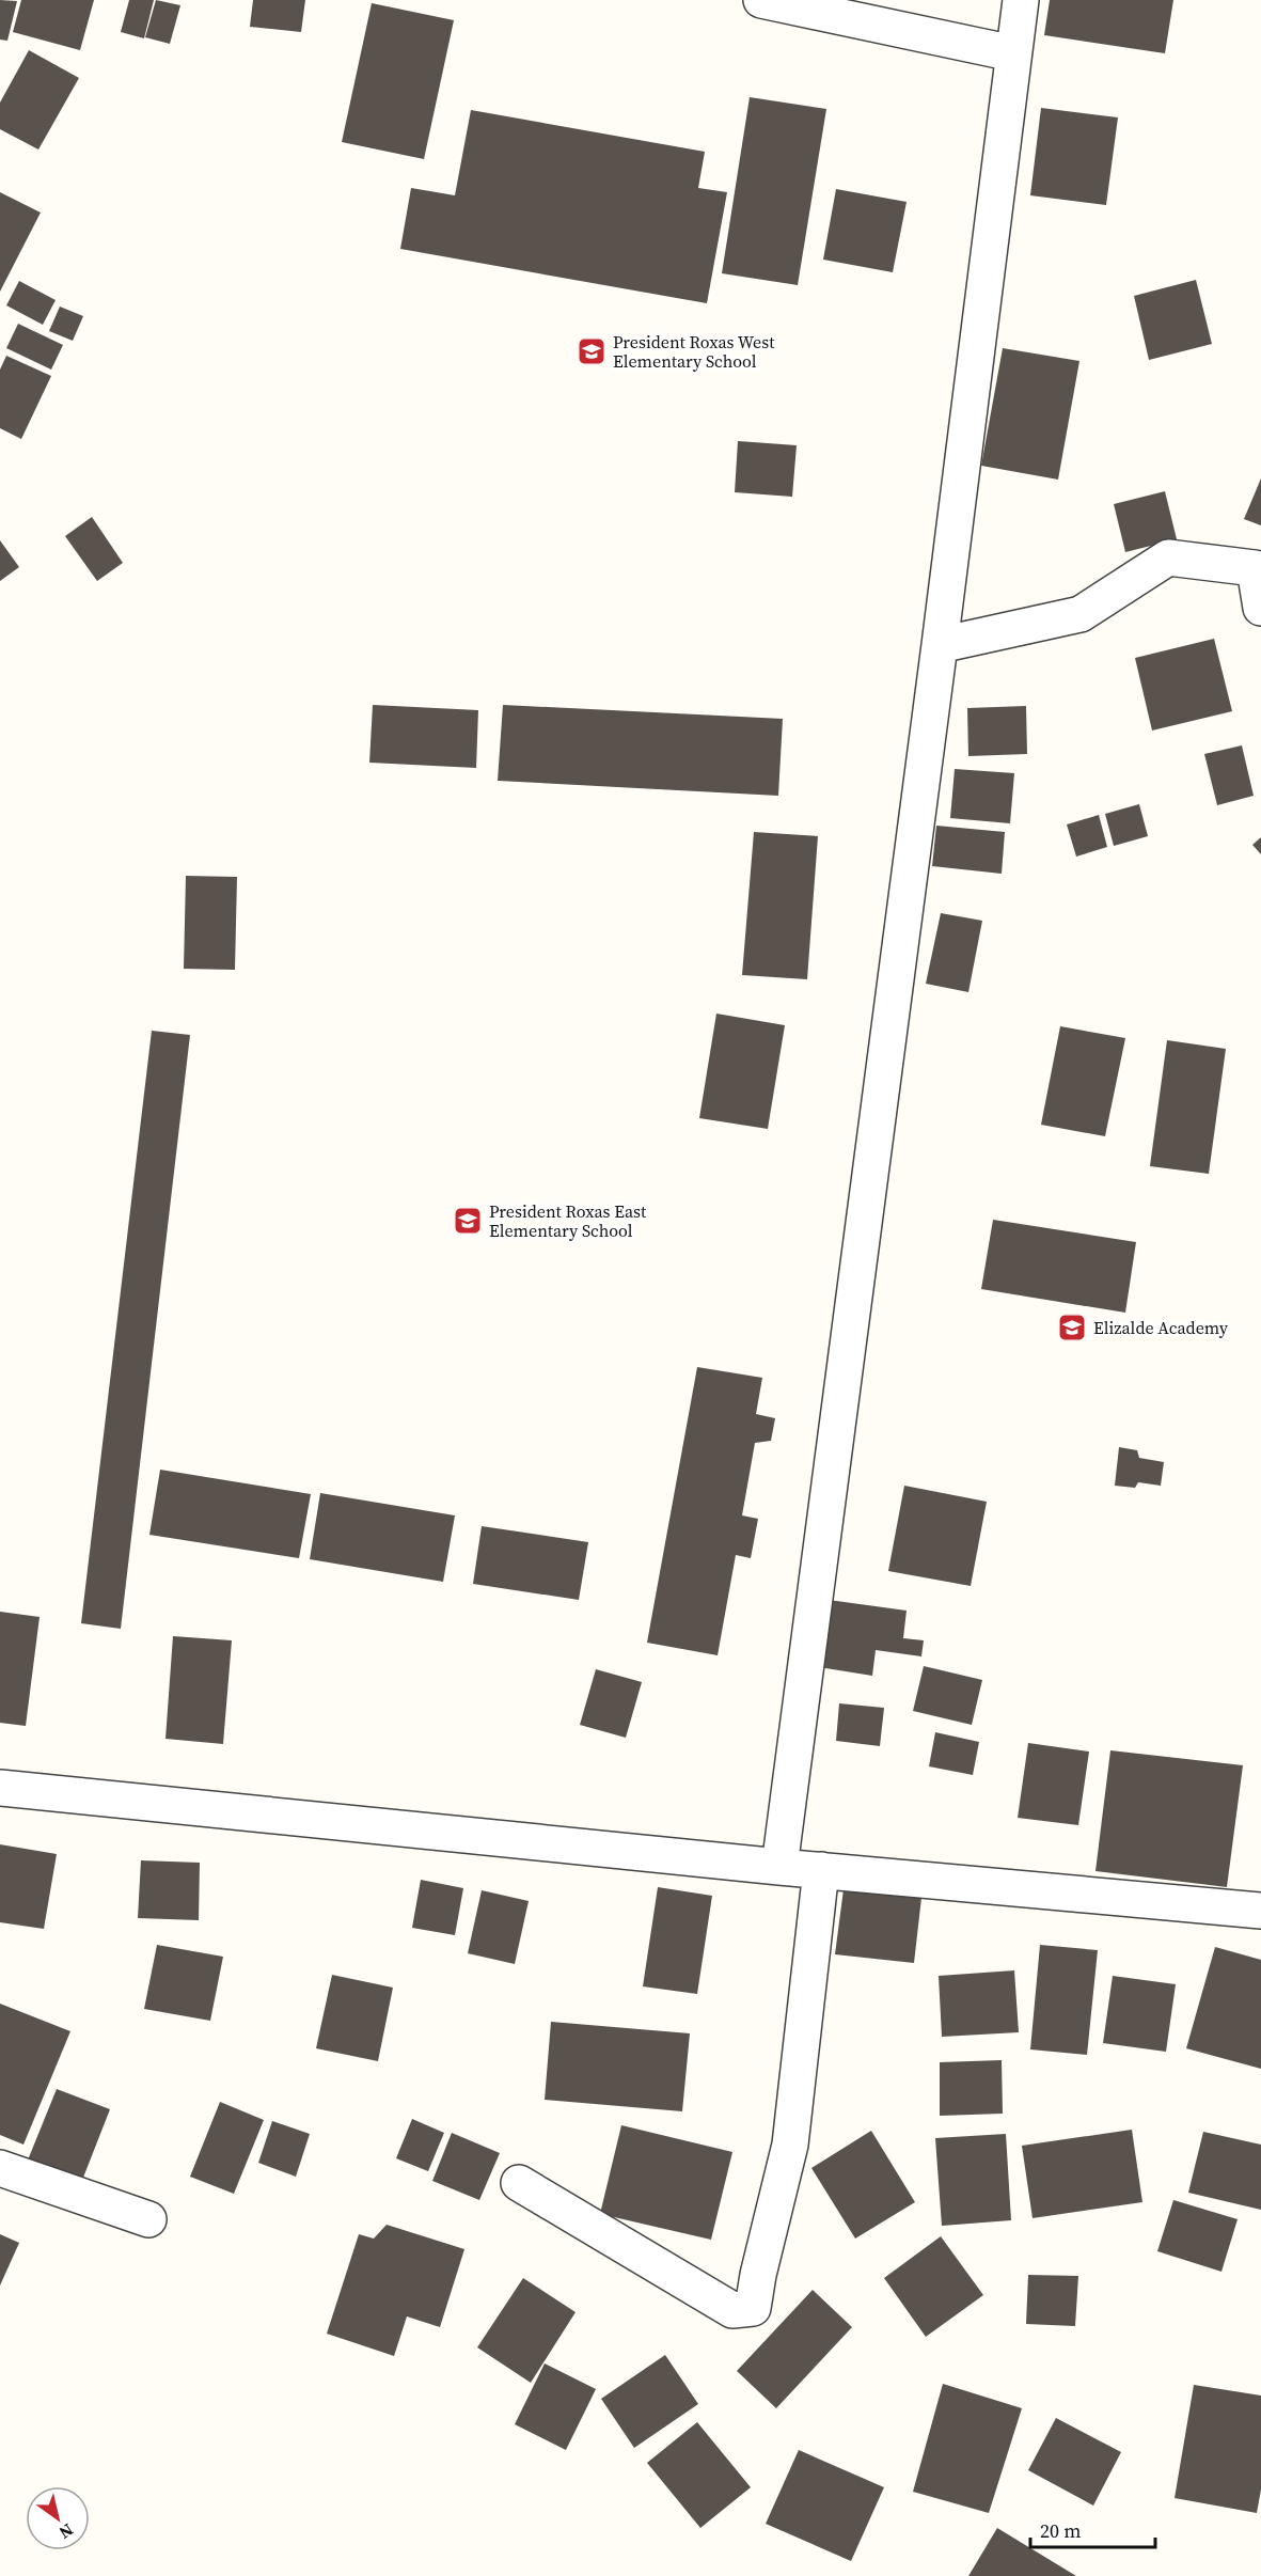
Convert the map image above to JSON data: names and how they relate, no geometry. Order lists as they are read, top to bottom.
{
  "places": {
    "school or university": ["President Roxas West Elementary School", "President Roxas East Elementary School", "Elizalde Academy"]
  },
  "scale_bar": "20 m",
  "north": "bottom right"
}
